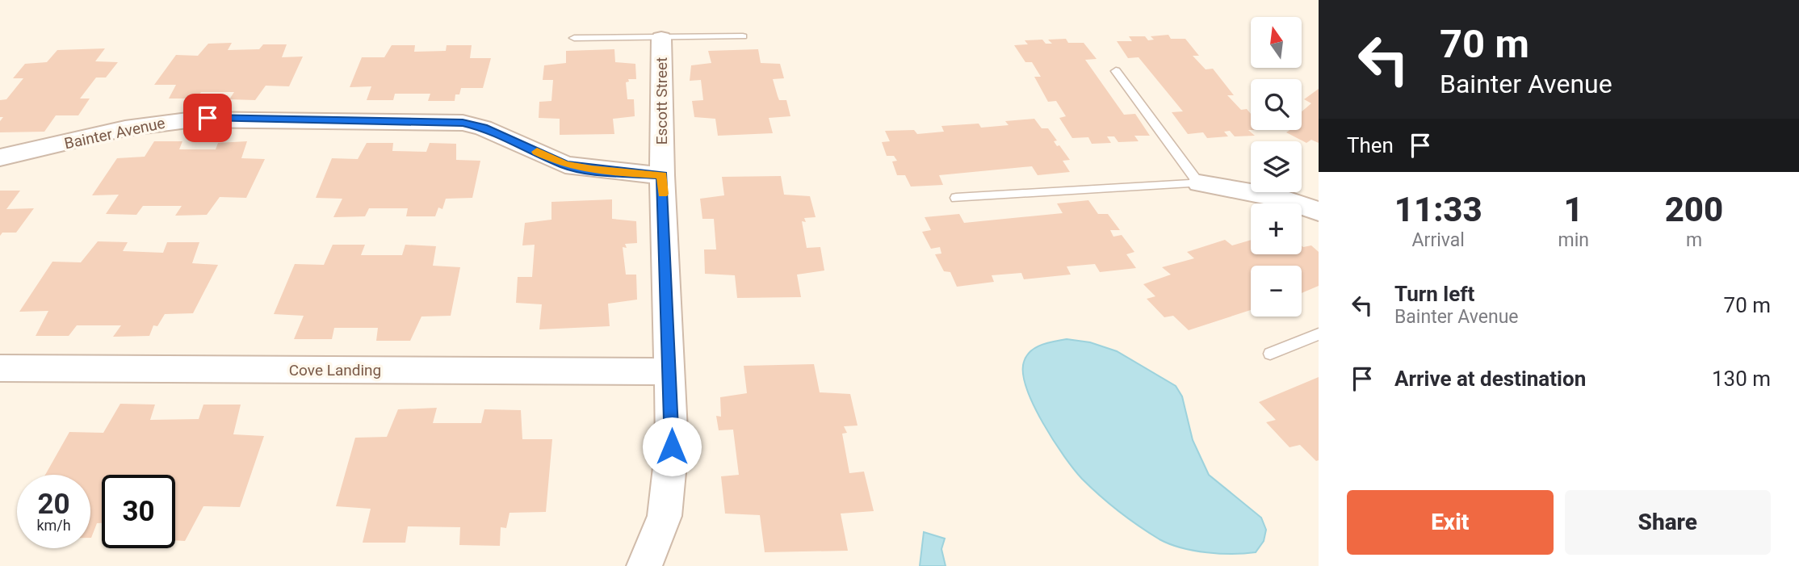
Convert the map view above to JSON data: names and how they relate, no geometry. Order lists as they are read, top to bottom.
{
  "streets": {
    "street": ["Escott Street", "Bainter Avenue", "Cove Landing"]
  },
  "crossings": [
    ["Escott Street", "Bainter Avenue"],
    ["Escott Street", "Cove Landing"]
  ],
  "north": "top",
  "page": {
    "turn": ["70 m", "Bainter Avenue"],
    "map_buttons": ["+", "−"],
    "then": "Then",
    "eta": [
      "11:33",
      "Arrival",
      "1",
      "min",
      "200",
      "m"
    ],
    "list": [
      {
        "name": "Turn left",
        "note": "Bainter Avenue",
        "value": "70 m"
      },
      {
        "name": "Arrive at destination",
        "value": "130 m"
      }
    ],
    "speed": "20 km/h",
    "limit": "30",
    "buttons": ["Exit", "Share"]
  }
}
